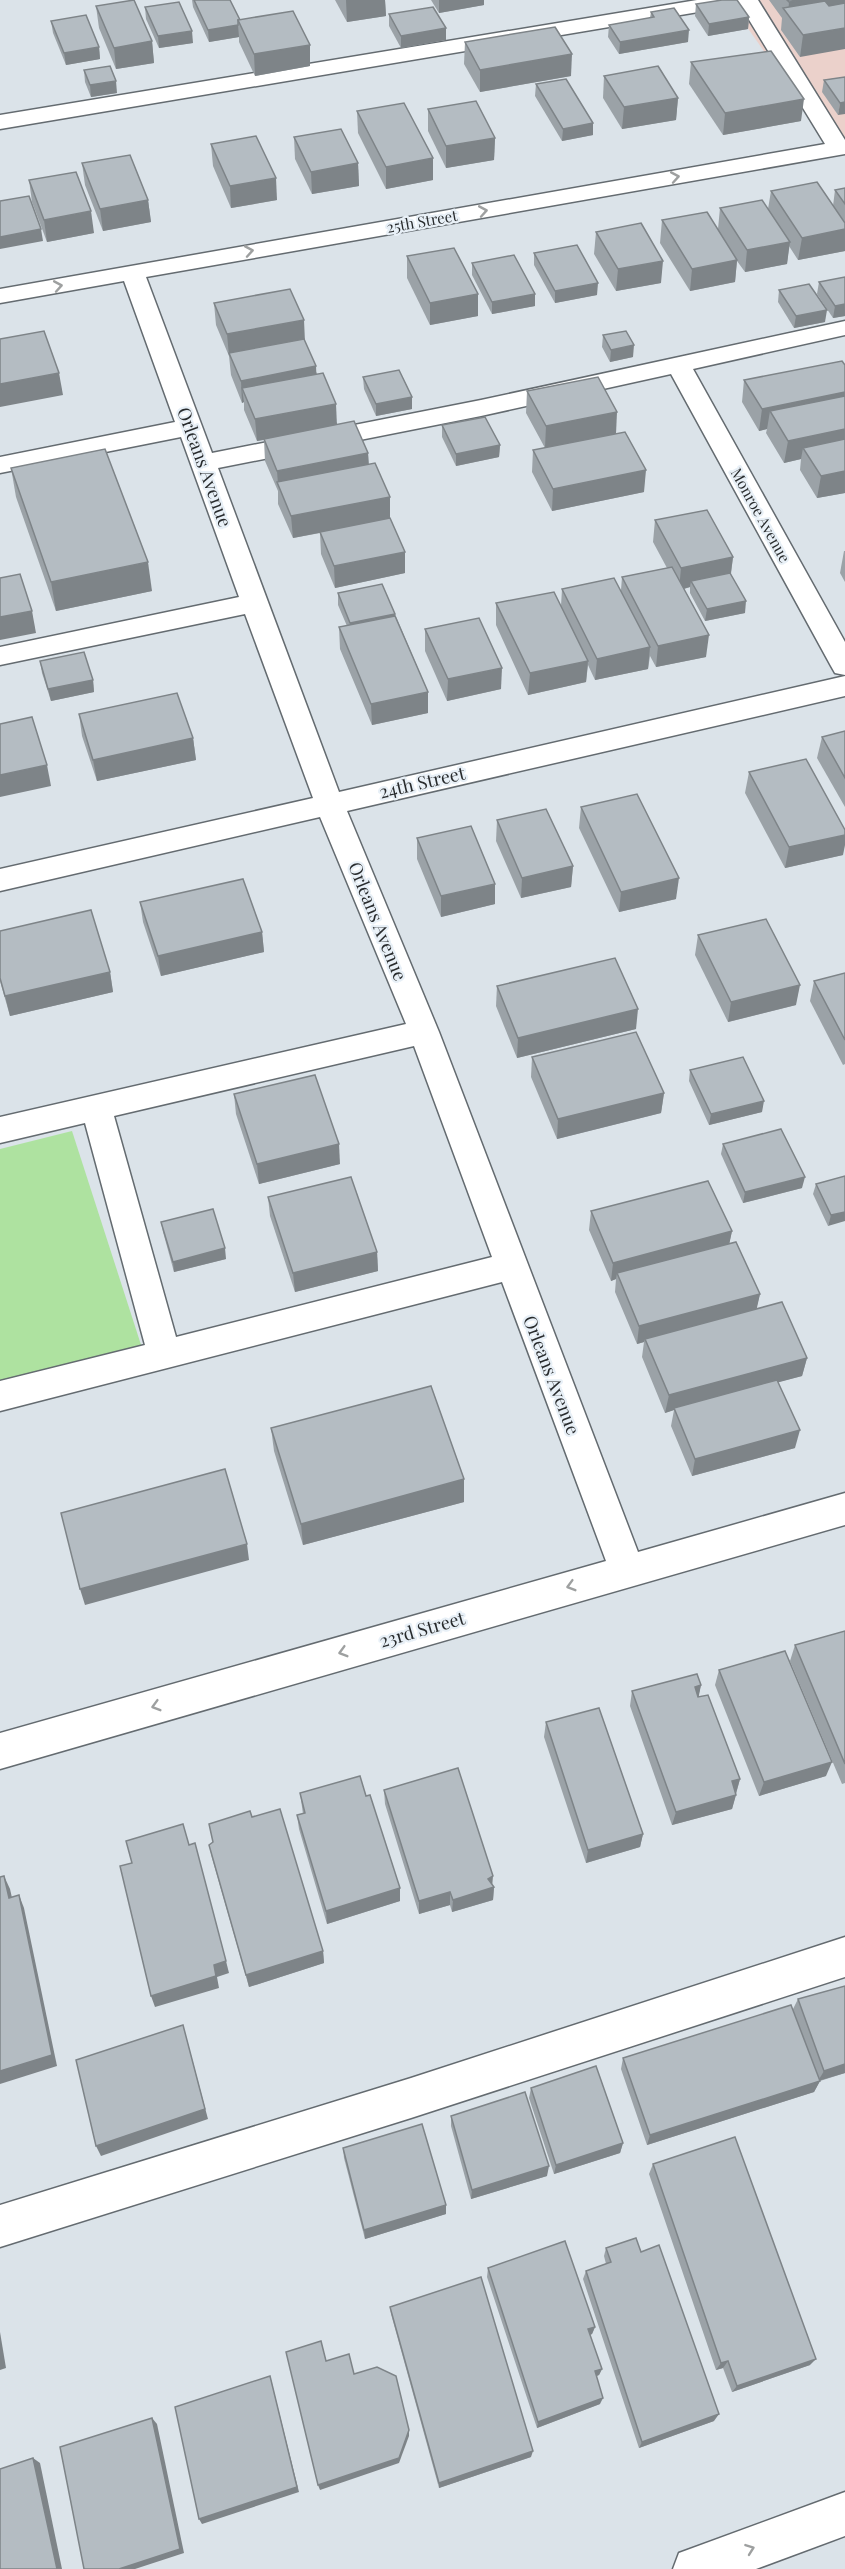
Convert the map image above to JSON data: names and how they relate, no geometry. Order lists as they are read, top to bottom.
{
  "streets": {
    "street": [
      "25th Street",
      "Orleans Avenue",
      "Monroe Avenue",
      "24th Street",
      "23rd Street"
    ]
  },
  "crossings": [
    ["25th Street", "Orleans Avenue"],
    ["Orleans Avenue", "24th Street"],
    ["Orleans Avenue", "23rd Street"]
  ],
  "one_way": ["23rd Street"]
}
